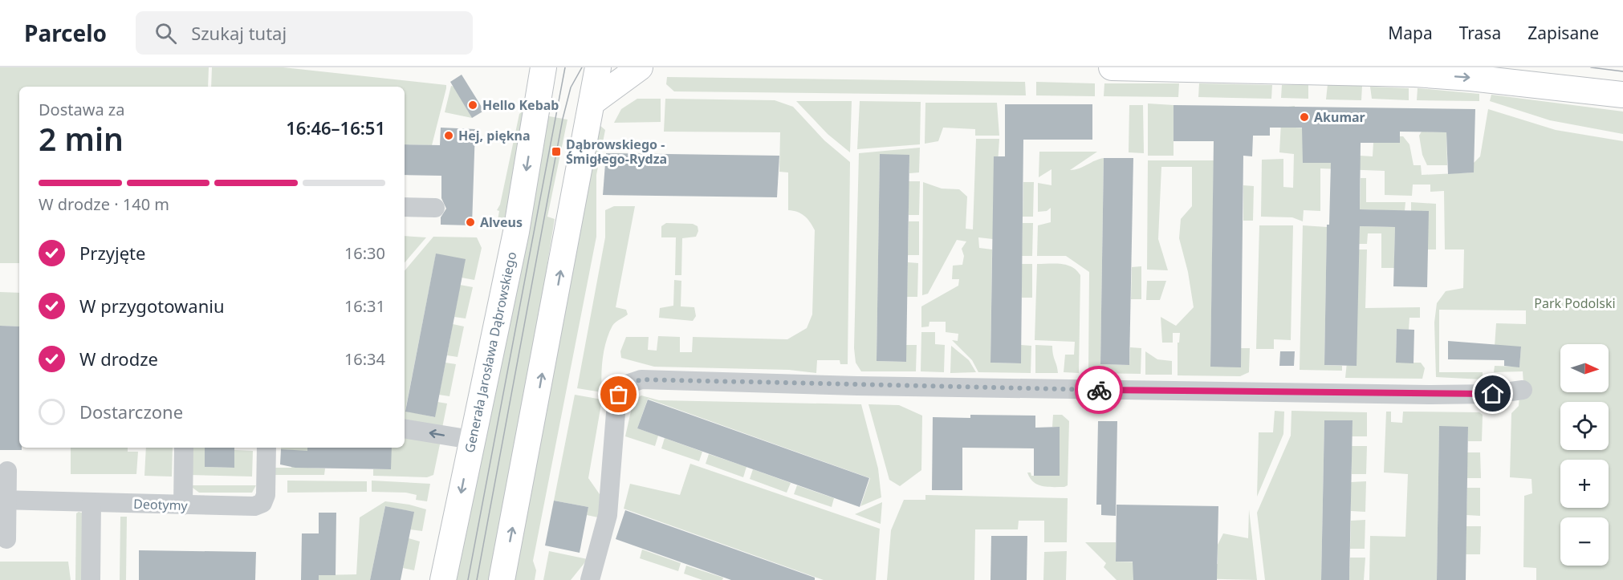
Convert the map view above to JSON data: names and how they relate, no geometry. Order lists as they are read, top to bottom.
{
  "streets": {
    "main road": ["Generała Jarosława Dąbrowskiego"],
    "street": ["Deotymy"]
  },
  "parks": ["Park Podolski"],
  "places": {
    "other": [
      "Hello Kebab",
      "Akumar",
      "Hej, piękna",
      "Alveus"
    ],
    "transit": ["Dąbrowskiego - Śmigłego-Rydza"]
  },
  "north": "right",
  "page": {
    "header": "Parcelo",
    "search": "Szukaj tutaj",
    "nav": ["Mapa", "Trasa", "Zapisane"],
    "heading": ["2 min", "Dostawa za", "16:46–16:51"],
    "bar": "W drodze · 140 m",
    "list": [
      ["Przyjęte", "16:30"],
      ["W przygotowaniu", "16:31"],
      ["W drodze", "16:34"],
      "Dostarczone"
    ],
    "map_buttons": ["+", "−"]
  }
}
